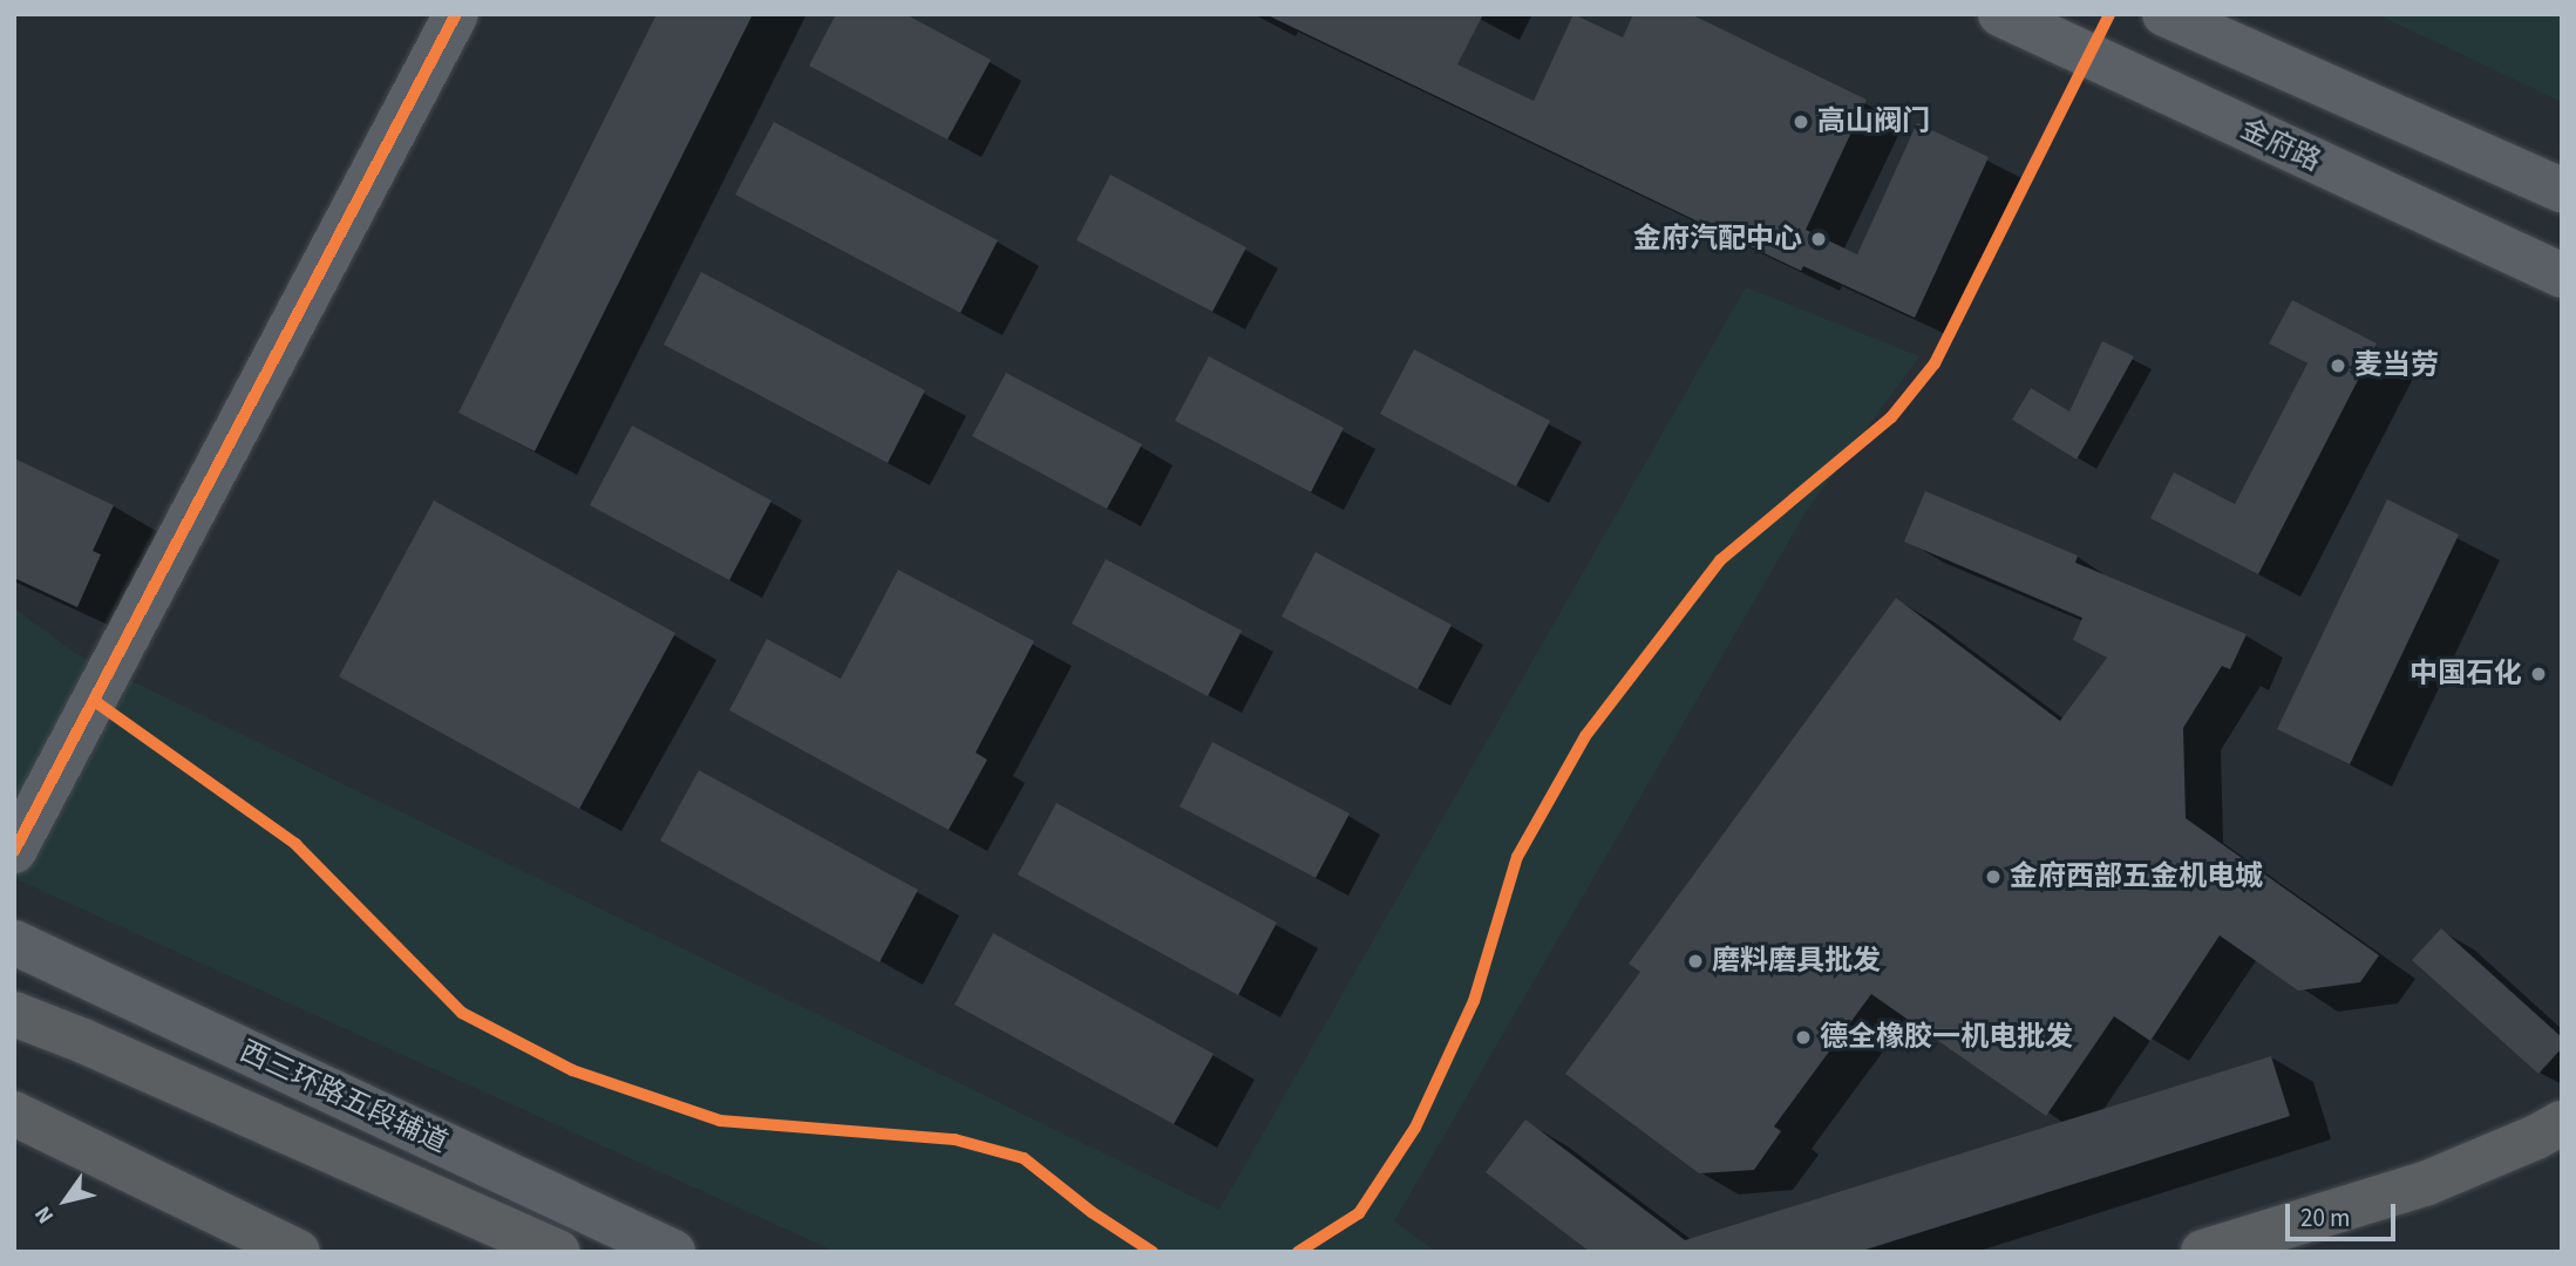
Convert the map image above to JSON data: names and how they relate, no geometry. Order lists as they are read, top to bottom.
{
  "streets": {
    "street": ["金府路", "西三环路五段辅道"]
  },
  "places": [
    "高山阀门",
    "金府汽配中心",
    "麦当劳",
    "中国石化",
    "金府西部五金机电城",
    "磨料磨具批发",
    "德全橡胶一机电批发"
  ],
  "scale_bar": "20 m",
  "north": "bottom left"
}
